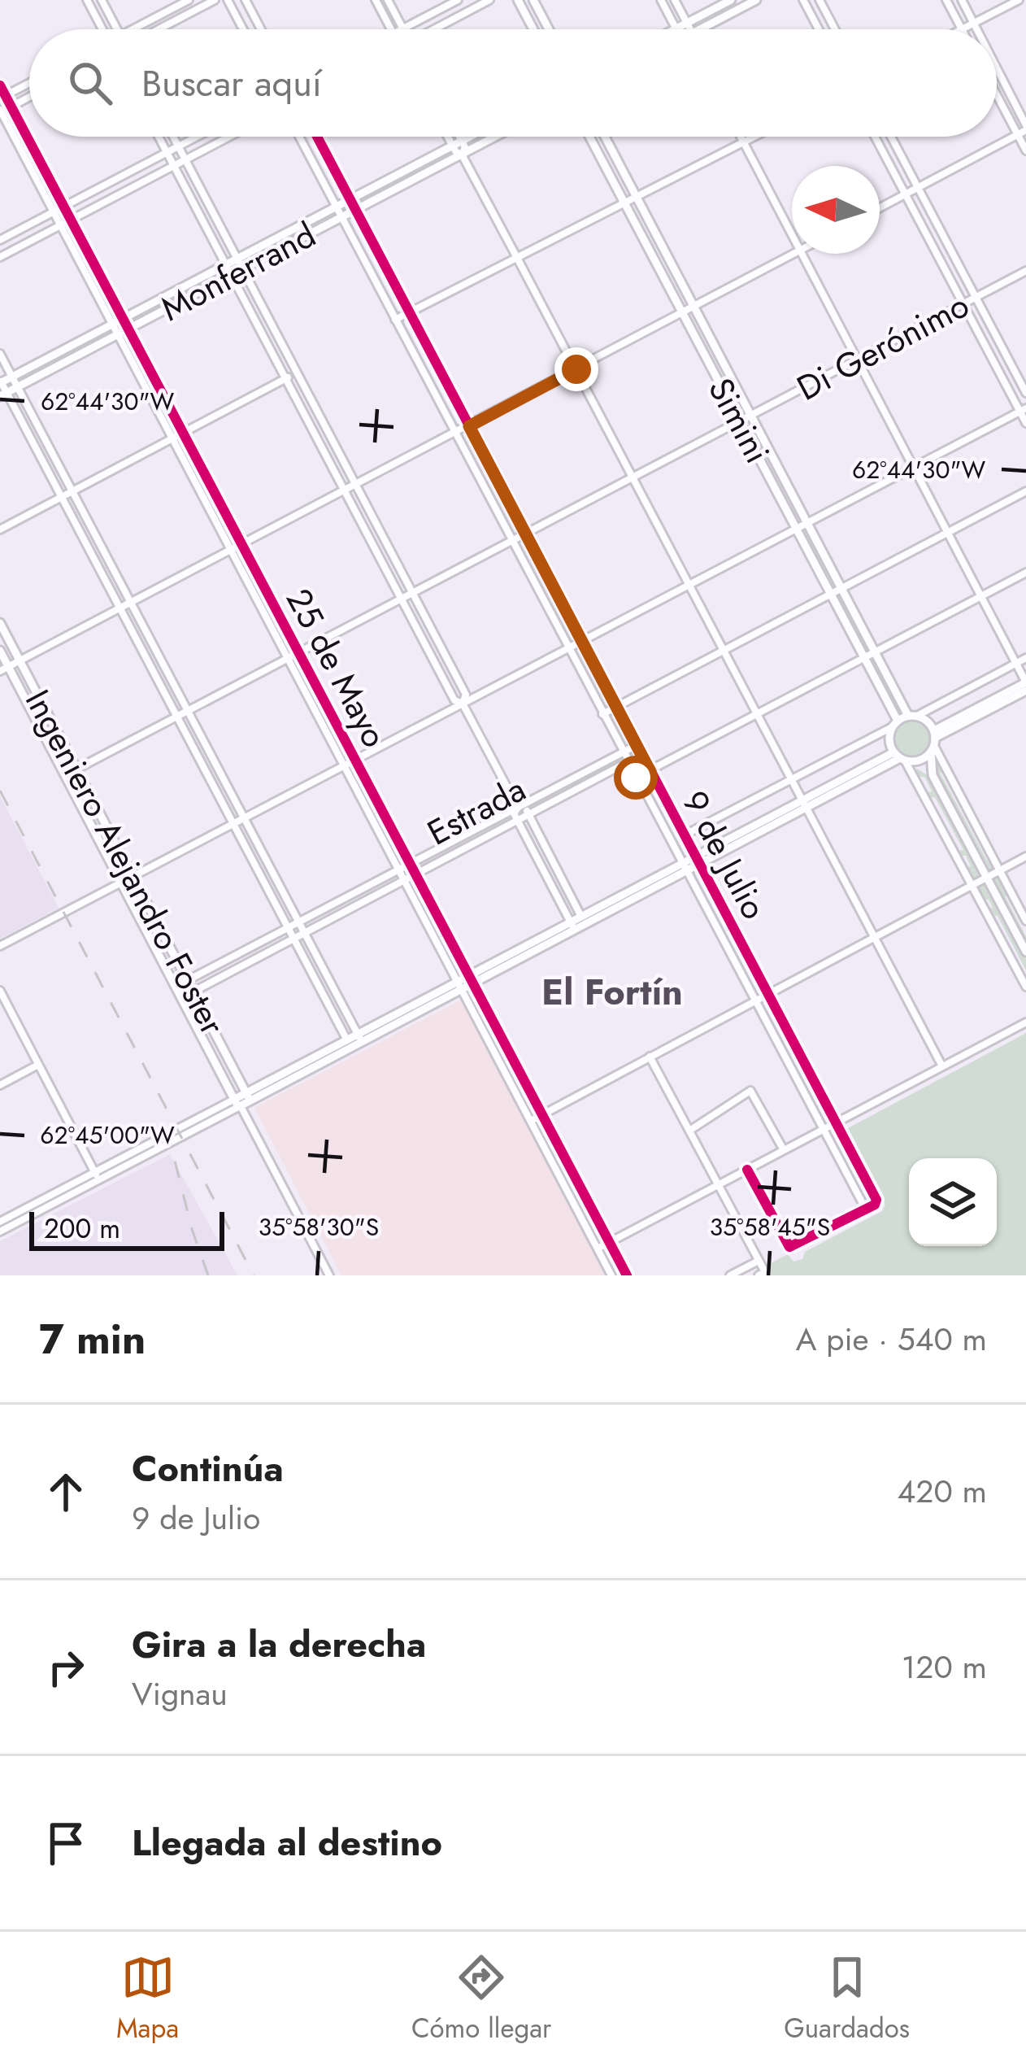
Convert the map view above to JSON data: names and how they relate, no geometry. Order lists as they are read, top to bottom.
{
  "streets": {
    "street": [
      "Monferrand",
      "Di Gerónimo",
      "Simini",
      "25 de Mayo",
      "Estrada",
      "9 de Julio",
      "Ingeniero Alejandro Foster"
    ]
  },
  "crossings": [
    ["Monferrand", "25 de Mayo"],
    ["Monferrand", "9 de Julio"],
    ["Di Gerónimo", "Simini"],
    ["Di Gerónimo", "25 de Mayo"],
    ["Di Gerónimo", "9 de Julio"],
    ["Di Gerónimo", "Ingeniero Alejandro Foster"],
    ["25 de Mayo", "Estrada"],
    ["Estrada", "9 de Julio"],
    ["Estrada", "Ingeniero Alejandro Foster"]
  ],
  "districts": ["El Fortín"],
  "scale_bar": "200 m",
  "north": "left",
  "page": {
    "search": "Buscar aquí",
    "scale": "200 m",
    "heading": ["7 min", "A pie · 540 m"],
    "list": [
      ["Continúa", "9 de Julio", "420 m"],
      ["Gira a la derecha", "Vignau", "120 m"],
      "Llegada al destino"
    ],
    "nav": ["Mapa", "Cómo llegar", "Guardados"]
  },
  "coordinates": [
    "62°44'30\"W",
    "62°45'00\"W",
    "35°58'30\"S",
    "35°58'45\"S"
  ]
}
